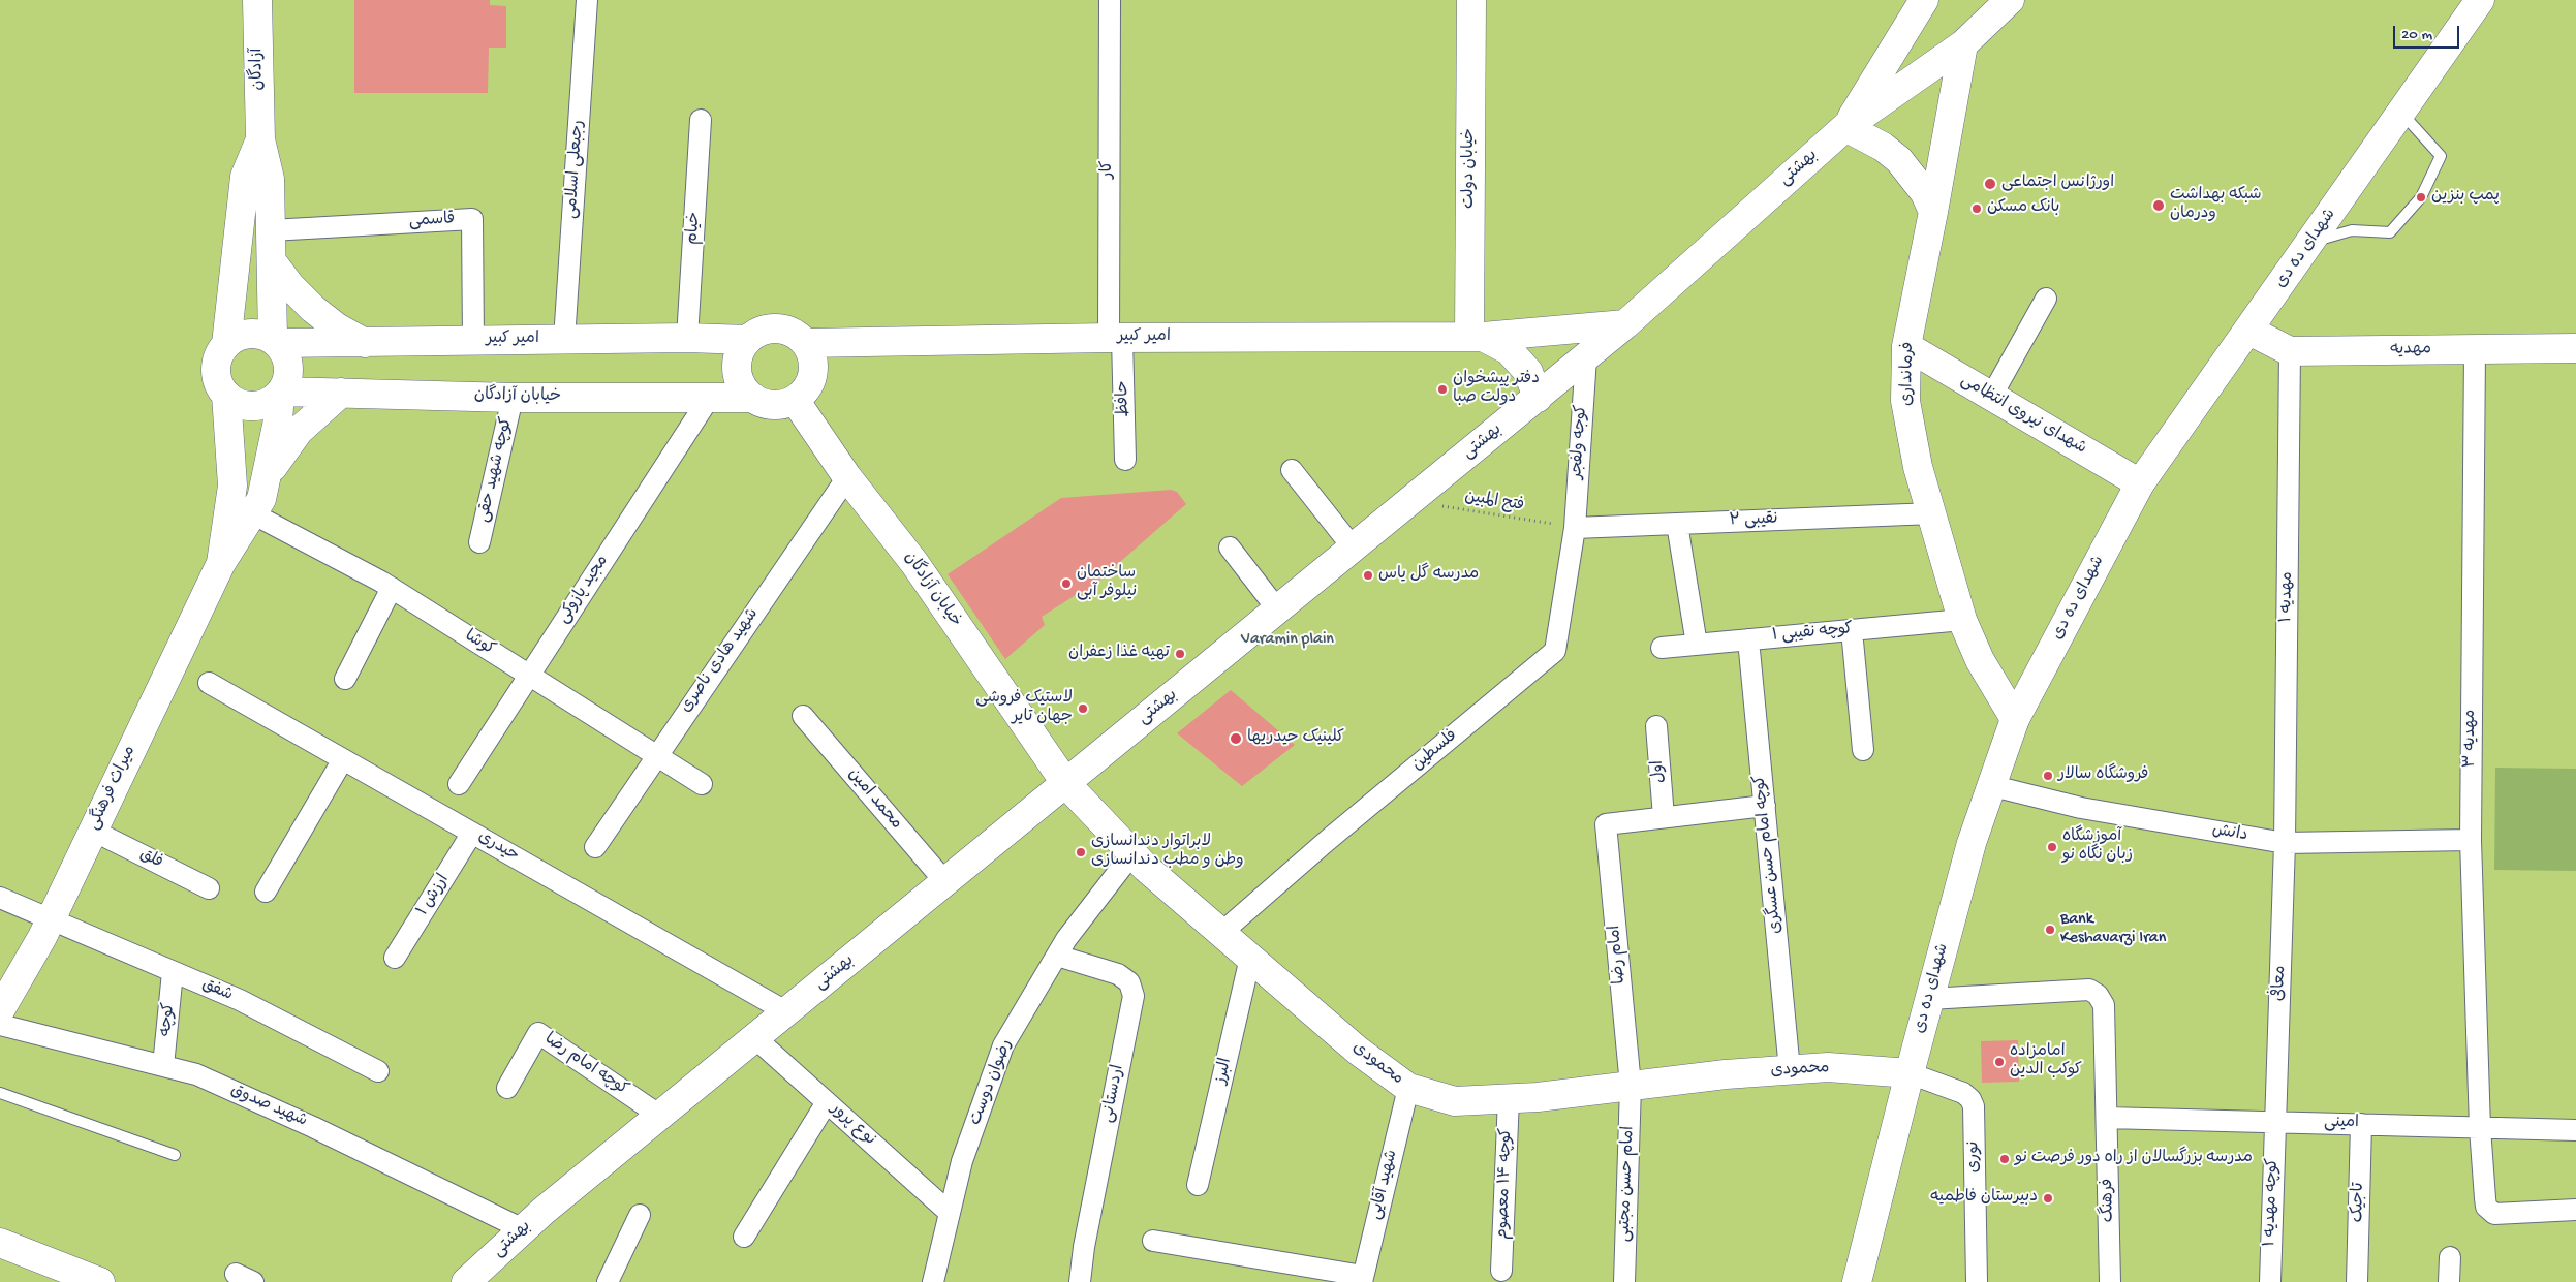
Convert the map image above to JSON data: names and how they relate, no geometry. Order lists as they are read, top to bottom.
{
  "streets": {
    "main road": [
      "آزادگان",
      "خیابان دولت",
      "بهشتی",
      "شهدای ده دی",
      "امیر کبیر",
      "مهدیه",
      "فرمانداری",
      "خیابان آزادگان",
      "شهدای نیروی انتظامی",
      "میراث فرهنگی",
      "محمودی"
    ],
    "street": [
      "رجبعلی اسلامی",
      "کار",
      "قاسمی",
      "خیام",
      "حافظ",
      "کوجه ولفجر",
      "کوچه شهید حقی",
      "نقیبی ۲",
      "مجید پازوکی",
      "مهدیه ۱",
      "کوچه نقیبی ۱",
      "کوشا",
      "شهید هادی ناصری",
      "مهدیه ۳",
      "فلسطین",
      "اول",
      "محمد امین",
      "دانش",
      "حیدری",
      "کوچه امام حسن عسگری",
      "فلق",
      "ارزش ۱",
      "امام رضا",
      "معافی",
      "شفق",
      "کوچه",
      "کوچه امام رضا",
      "البرز",
      "رضوان دوست",
      "اردستانی",
      "شهید صدوق",
      "امینی",
      "نوع پرور",
      "نوری",
      "کوچه ۱۴ معصوم",
      "امام حسن مجتبی",
      "شهید آقایی",
      "فرهنگ",
      "کوچه مهدیه ۱",
      "تاجیک"
    ],
    "path": ["فتح المبین"]
  },
  "crossings": [
    ["خیابان دولت", "امیر کبیر"],
    ["بهشتی", "امیر کبیر"],
    ["بهشتی", "خیابان آزادگان"],
    ["بهشتی", "کوجه ولفجر"],
    ["بهشتی", "فتح المبین"],
    ["بهشتی", "محمد امین"],
    ["بهشتی", "حیدری"],
    ["بهشتی", "محمودی"],
    ["بهشتی", "کوچه امام رضا"],
    ["بهشتی", "شهید صدوق"],
    ["بهشتی", "نوع پرور"],
    ["رجبعلی اسلامی", "امیر کبیر"],
    ["کار", "امیر کبیر"],
    ["کار", "حافظ"],
    ["قاسمی", "امیر کبیر"],
    ["خیام", "امیر کبیر"],
    ["شهدای ده دی", "مهدیه"],
    ["شهدای ده دی", "فرمانداری"],
    ["شهدای ده دی", "شهدای نیروی انتظامی"],
    ["شهدای ده دی", "دانش"],
    ["شهدای ده دی", "محمودی"],
    ["شهدای ده دی", "نوری"],
    ["شهدای ده دی", "فرهنگ"],
    ["امیر کبیر", "خیابان آزادگان"],
    ["امیر کبیر", "حافظ"],
    ["مهدیه", "مهدیه ۱"],
    ["مهدیه", "مهدیه ۳"],
    ["فرمانداری", "شهدای نیروی انتظامی"],
    ["فرمانداری", "نقیبی ۲"],
    ["فرمانداری", "کوچه نقیبی ۱"],
    ["خیابان آزادگان", "کوچه شهید حقی"],
    ["خیابان آزادگان", "مجید پازوکی"],
    ["خیابان آزادگان", "شهید هادی ناصری"],
    ["خیابان آزادگان", "محمودی"],
    ["کوجه ولفجر", "فتح المبین"],
    ["کوجه ولفجر", "نقیبی ۲"],
    ["کوجه ولفجر", "فلسطین"],
    ["فتح المبین", "نقیبی ۲"],
    ["فتح المبین", "فلسطین"],
    ["نقیبی ۲", "فلسطین"],
    ["مجید پازوکی", "کوشا"],
    ["مهدیه ۱", "دانش"],
    ["مهدیه ۱", "معافی"],
    ["کوچه نقیبی ۱", "کوچه امام حسن عسگری"],
    ["کوشا", "شهید هادی ناصری"],
    ["مهدیه ۳", "دانش"],
    ["مهدیه ۳", "امینی"],
    ["فلسطین", "محمودی"],
    ["اول", "امام رضا"],
    ["میراث فرهنگی", "فلق"],
    ["میراث فرهنگی", "شفق"],
    ["میراث فرهنگی", "شهید صدوق"],
    ["دانش", "معافی"],
    ["حیدری", "ارزش ۱"],
    ["کوچه امام حسن عسگری", "محمودی"],
    ["امام رضا", "محمودی"],
    ["امام رضا", "امام حسن مجتبی"],
    ["معافی", "امینی"],
    ["معافی", "کوچه مهدیه ۱"],
    ["شفق", "کوچه"],
    ["کوچه", "شهید صدوق"],
    ["محمودی", "البرز"],
    ["محمودی", "رضوان دوست"],
    ["محمودی", "نوری"],
    ["محمودی", "کوچه ۱۴ معصوم"],
    ["محمودی", "امام حسن مجتبی"],
    ["محمودی", "شهید آقایی"],
    ["رضوان دوست", "اردستانی"],
    ["رضوان دوست", "نوع پرور"],
    ["امینی", "فرهنگ"],
    ["امینی", "کوچه مهدیه ۱"],
    ["امینی", "تاجیک"]
  ],
  "parks": ["Varamin plain"],
  "places": [
    "اورژانس اجتماعی",
    "پمپ بنزین",
    "شبکه بهداشت ودرمان",
    "بانک مسکن",
    "دفتر پیشخوان دولت صبا",
    "مدرسه گل یاس",
    "ساختمان نیلوفر آبی",
    "تهیه غذا زعفران",
    "لاستیک فروشی جهان تایر",
    "کلینیک حیدریها",
    "فروشگاه سالار",
    "آموزشگاه زبان نگاه نو",
    "لابراتوار دندانسازی وطن و مطب دندانسازی",
    "Bank Keshavarzi Iran",
    "امامزاده کوکب الدین",
    "مدرسه بزرگسالان از راه دور فرصت نو",
    "دبیرستان فاطمیه"
  ],
  "scale_bar": "20 m"
}
